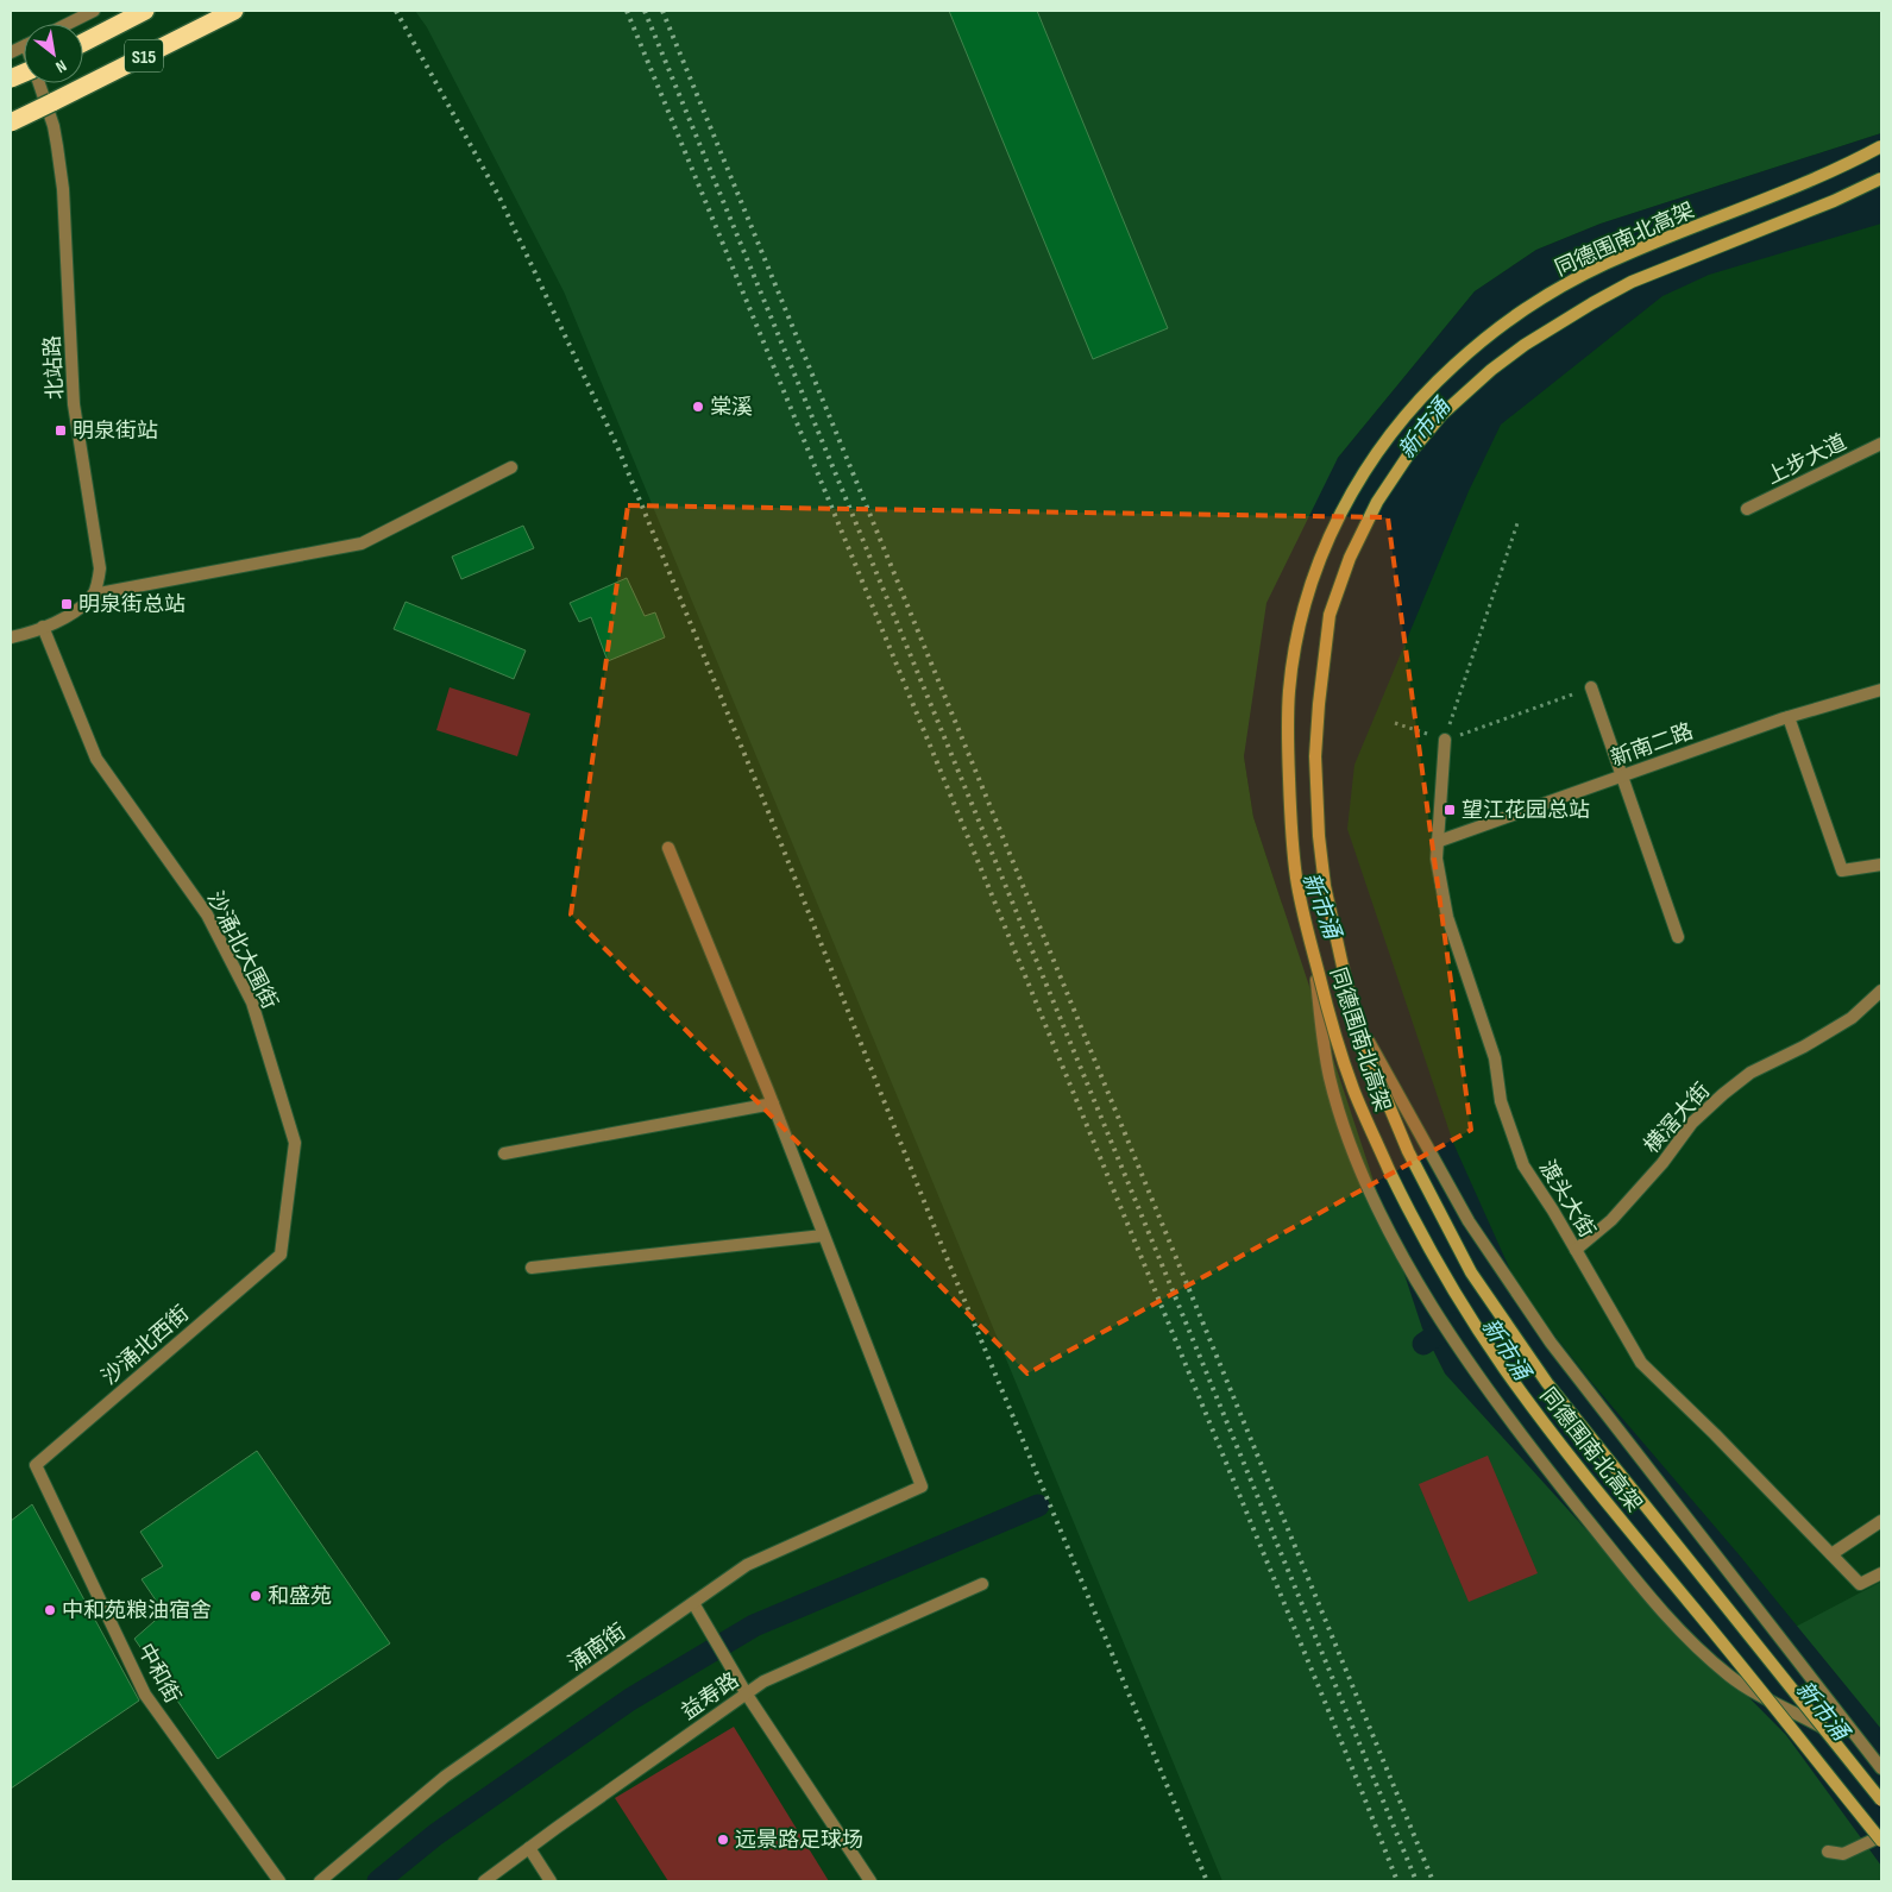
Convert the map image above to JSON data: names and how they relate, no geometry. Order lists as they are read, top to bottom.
{
  "streets": {
    "highway": ["S15"],
    "main road": ["同德围南北高架"],
    "street": [
      "北站路",
      "上步大道",
      "新南二路",
      "沙涌北大围街",
      "横滘大街",
      "渡头大街",
      "沙涌北西街",
      "涌南街",
      "中和街",
      "益寿路"
    ]
  },
  "crossings": [
    ["新南二路", "渡头大街"],
    ["沙涌北大围街", "沙涌北西街"],
    ["横滘大街", "渡头大街"],
    ["沙涌北西街", "中和街"]
  ],
  "water": ["新市涌"],
  "places": {
    "other": [
      "棠溪",
      "和盛苑",
      "中和苑粮油宿舍",
      "远景路足球场"
    ],
    "transit": ["明泉街站", "明泉街总站", "望江花园总站"]
  },
  "north": "bottom right"
}
